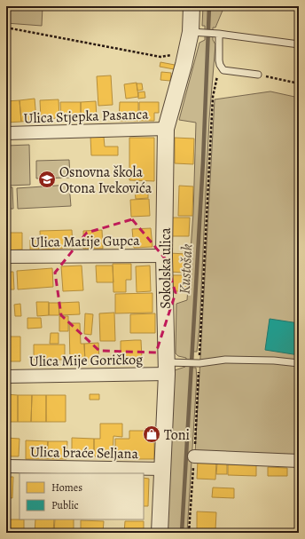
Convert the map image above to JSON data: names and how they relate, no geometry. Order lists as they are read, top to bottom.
{
  "streets": {
    "street": [
      "Ulica Stjepka Pasanca",
      "Ulica Matije Gupca",
      "Sokolska ulica",
      "Ulica Mije Goričkog",
      "Ulica braće Seljana"
    ]
  },
  "crossings": [
    ["Ulica Stjepka Pasanca", "Sokolska ulica"],
    ["Ulica Matije Gupca", "Sokolska ulica"],
    ["Sokolska ulica", "Ulica Mije Goričkog"],
    ["Sokolska ulica", "Ulica braće Seljana"]
  ],
  "water": ["Kustošak"],
  "places": {
    "school or university": ["Osnovna škola Otona Ivekovića"],
    "shop": ["Toni"]
  },
  "legend": ["Homes", "Public"]
}
